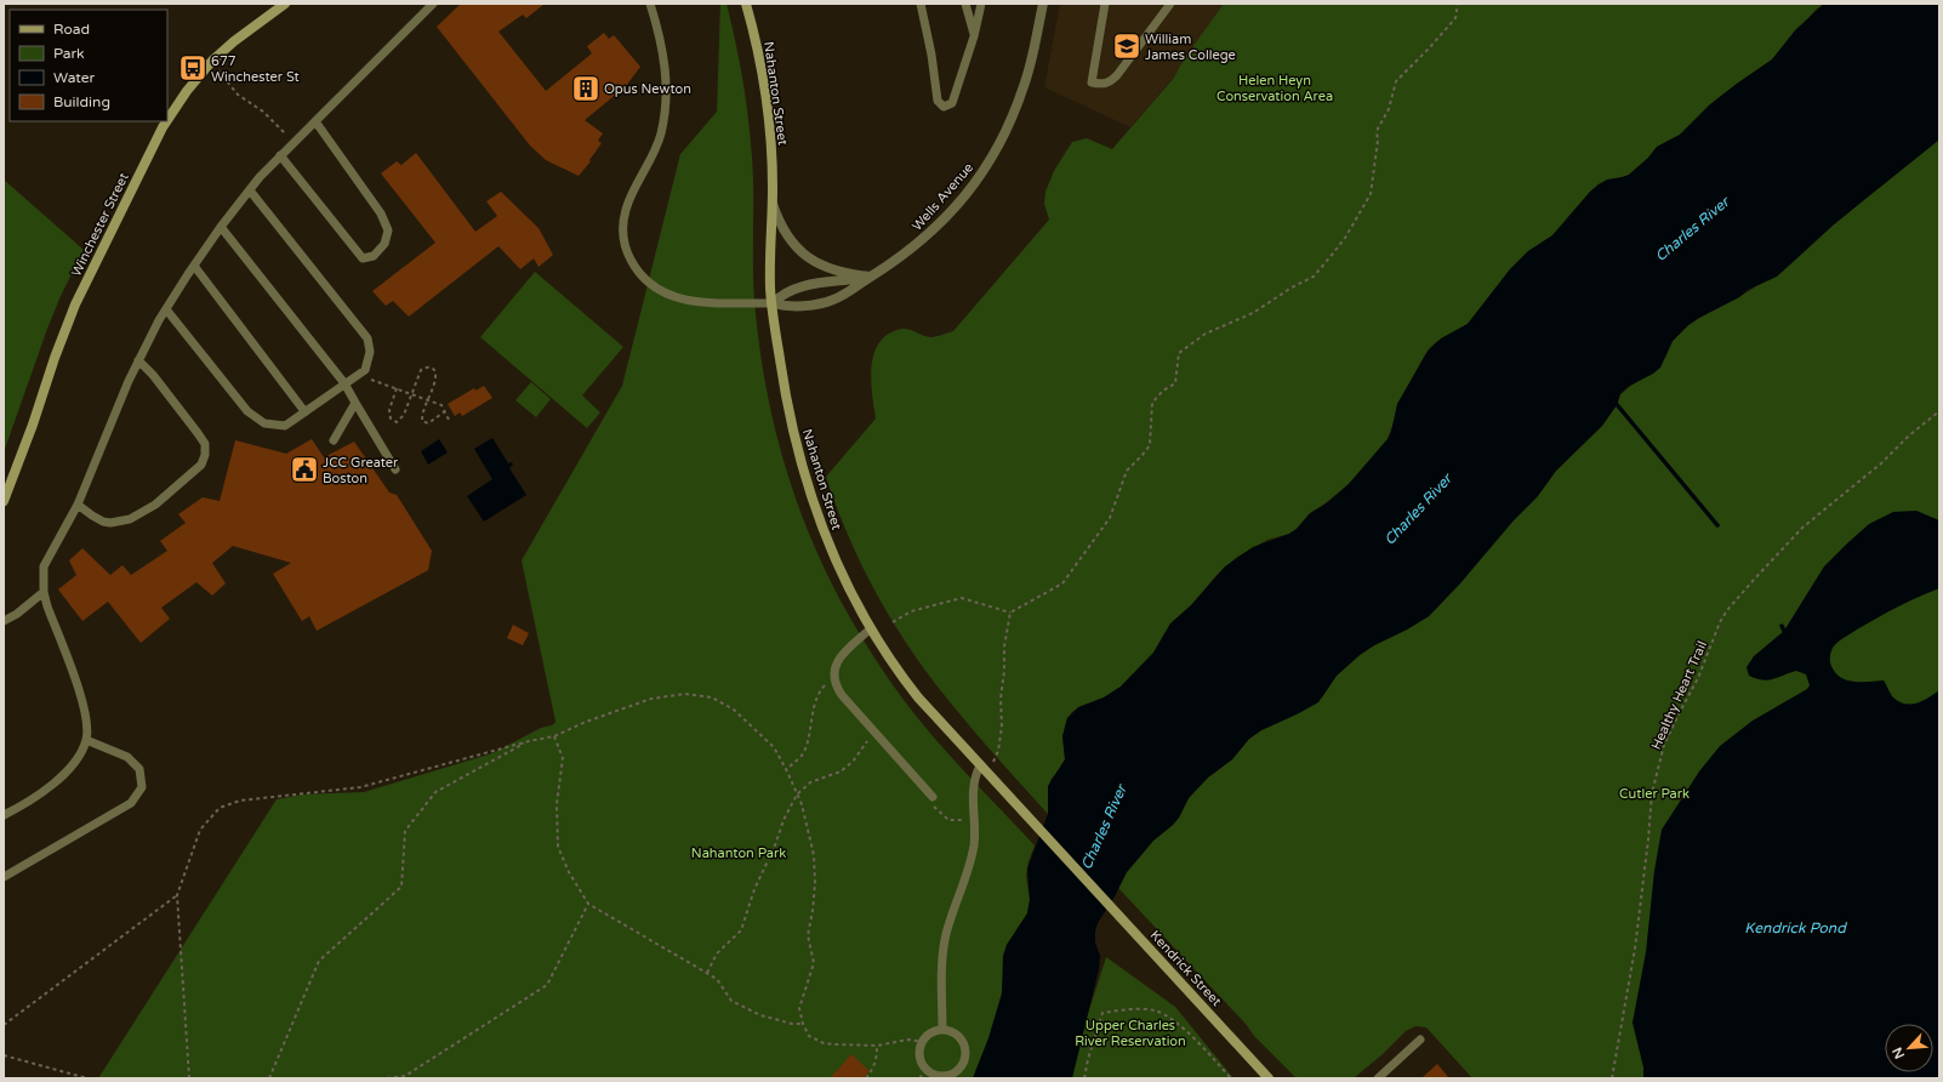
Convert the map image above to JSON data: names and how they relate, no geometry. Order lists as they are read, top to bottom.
{
  "streets": {
    "main road": ["Nahanton Street", "Winchester Street", "Kendrick Street"],
    "street": ["Wells Avenue"],
    "path": ["Healthy Heart Trail"]
  },
  "crossings": [
    ["Nahanton Street", "Wells Avenue"],
    ["Nahanton Street", "Kendrick Street"]
  ],
  "water": ["Charles River", "Kendrick Pond"],
  "parks": [
    "Helen Heyn Conservation Area",
    "Cutler Park",
    "Nahanton Park",
    "Upper Charles River Reservation"
  ],
  "places": {
    "school or university": ["William James College"],
    "bus stop": ["677 Winchester St"],
    "building": ["Opus Newton"],
    "public building": ["JCC Greater Boston"]
  },
  "legend": [
    "Road",
    "Park",
    "Water",
    "Building"
  ],
  "north": "bottom left"
}
